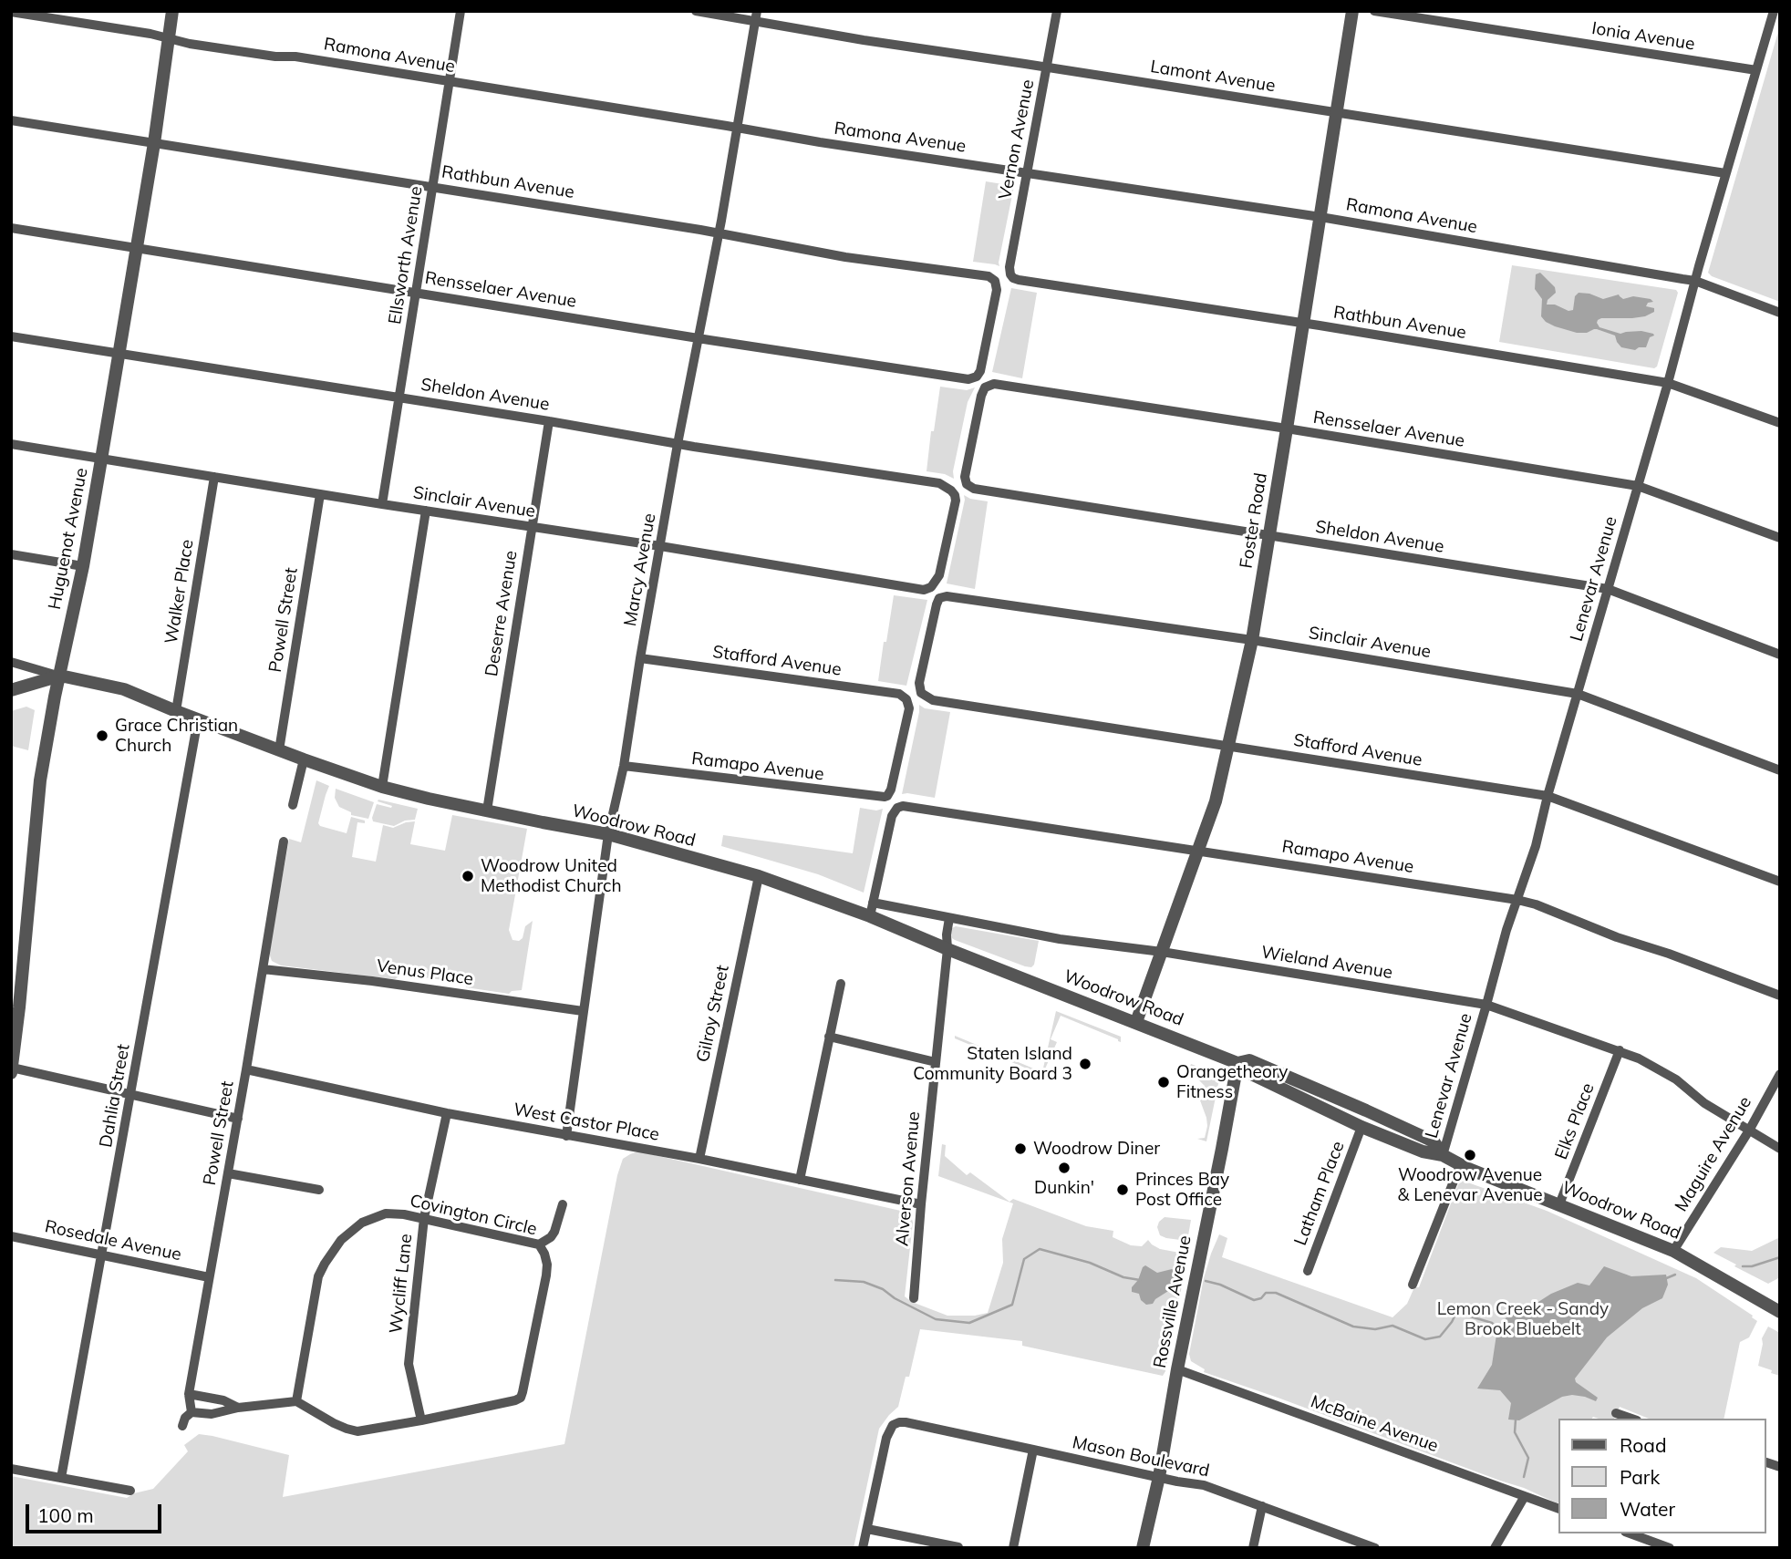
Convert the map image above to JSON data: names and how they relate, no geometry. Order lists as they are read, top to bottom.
{
  "streets": {
    "street": [
      "Ionia Avenue",
      "Ramona Avenue",
      "Lamont Avenue",
      "Vernon Avenue",
      "Rathbun Avenue",
      "Ellsworth Avenue",
      "Rensselaer Avenue",
      "Sheldon Avenue",
      "Sinclair Avenue",
      "Foster Road",
      "Huguenot Avenue",
      "Marcy Avenue",
      "Lenevar Avenue",
      "Walker Place",
      "Deserre Avenue",
      "Powell Street",
      "Stafford Avenue",
      "Ramapo Avenue",
      "Woodrow Road",
      "Wieland Avenue",
      "Venus Place",
      "Gilroy Street",
      "Dahlia Street",
      "Elks Place",
      "West Castor Place",
      "Maguire Avenue",
      "Alverson Avenue",
      "Latham Place",
      "Covington Circle",
      "Rosedale Avenue",
      "Wycliff Lane",
      "Rossville Avenue",
      "McBaine Avenue",
      "Mason Boulevard"
    ]
  },
  "crossings": [
    ["Ionia Avenue", "Lenevar Avenue"],
    ["Ramona Avenue", "Vernon Avenue"],
    ["Ramona Avenue", "Ellsworth Avenue"],
    ["Ramona Avenue", "Foster Road"],
    ["Ramona Avenue", "Huguenot Avenue"],
    ["Ramona Avenue", "Marcy Avenue"],
    ["Ramona Avenue", "Lenevar Avenue"],
    ["Lamont Avenue", "Vernon Avenue"],
    ["Lamont Avenue", "Foster Road"],
    ["Lamont Avenue", "Marcy Avenue"],
    ["Lamont Avenue", "Lenevar Avenue"],
    ["Vernon Avenue", "Rathbun Avenue"],
    ["Rathbun Avenue", "Ellsworth Avenue"],
    ["Rathbun Avenue", "Rensselaer Avenue"],
    ["Rathbun Avenue", "Foster Road"],
    ["Rathbun Avenue", "Huguenot Avenue"],
    ["Rathbun Avenue", "Marcy Avenue"],
    ["Rathbun Avenue", "Lenevar Avenue"],
    ["Ellsworth Avenue", "Rensselaer Avenue"],
    ["Ellsworth Avenue", "Sheldon Avenue"],
    ["Ellsworth Avenue", "Sinclair Avenue"],
    ["Rensselaer Avenue", "Sheldon Avenue"],
    ["Rensselaer Avenue", "Foster Road"],
    ["Rensselaer Avenue", "Huguenot Avenue"],
    ["Rensselaer Avenue", "Marcy Avenue"],
    ["Rensselaer Avenue", "Lenevar Avenue"],
    ["Sheldon Avenue", "Sinclair Avenue"],
    ["Sheldon Avenue", "Foster Road"],
    ["Sheldon Avenue", "Huguenot Avenue"],
    ["Sheldon Avenue", "Marcy Avenue"],
    ["Sheldon Avenue", "Lenevar Avenue"],
    ["Sheldon Avenue", "Deserre Avenue"],
    ["Sinclair Avenue", "Foster Road"],
    ["Sinclair Avenue", "Huguenot Avenue"],
    ["Sinclair Avenue", "Marcy Avenue"],
    ["Sinclair Avenue", "Lenevar Avenue"],
    ["Sinclair Avenue", "Walker Place"],
    ["Sinclair Avenue", "Deserre Avenue"],
    ["Sinclair Avenue", "Powell Street"],
    ["Sinclair Avenue", "Stafford Avenue"],
    ["Foster Road", "Stafford Avenue"],
    ["Foster Road", "Ramapo Avenue"],
    ["Foster Road", "Woodrow Road"],
    ["Foster Road", "Wieland Avenue"],
    ["Huguenot Avenue", "Woodrow Road"],
    ["Marcy Avenue", "Stafford Avenue"],
    ["Marcy Avenue", "Ramapo Avenue"],
    ["Marcy Avenue", "Woodrow Road"],
    ["Marcy Avenue", "Venus Place"],
    ["Marcy Avenue", "West Castor Place"],
    ["Lenevar Avenue", "Stafford Avenue"],
    ["Lenevar Avenue", "Ramapo Avenue"],
    ["Lenevar Avenue", "Woodrow Road"],
    ["Lenevar Avenue", "Wieland Avenue"],
    ["Walker Place", "Woodrow Road"],
    ["Deserre Avenue", "Woodrow Road"],
    ["Powell Street", "Woodrow Road"],
    ["Powell Street", "Venus Place"],
    ["Powell Street", "West Castor Place"],
    ["Powell Street", "Rosedale Avenue"],
    ["Stafford Avenue", "Ramapo Avenue"],
    ["Ramapo Avenue", "Woodrow Road"],
    ["Ramapo Avenue", "Wieland Avenue"],
    ["Woodrow Road", "Wieland Avenue"],
    ["Woodrow Road", "Gilroy Street"],
    ["Woodrow Road", "Dahlia Street"],
    ["Woodrow Road", "Elks Place"],
    ["Woodrow Road", "Maguire Avenue"],
    ["Woodrow Road", "Alverson Avenue"],
    ["Woodrow Road", "Latham Place"],
    ["Woodrow Road", "Rossville Avenue"],
    ["Wieland Avenue", "Elks Place"],
    ["Wieland Avenue", "Maguire Avenue"],
    ["Wieland Avenue", "Alverson Avenue"],
    ["Gilroy Street", "West Castor Place"],
    ["Dahlia Street", "Rosedale Avenue"],
    ["West Castor Place", "Alverson Avenue"],
    ["West Castor Place", "Wycliff Lane"],
    ["Covington Circle", "Wycliff Lane"],
    ["Rossville Avenue", "McBaine Avenue"],
    ["Rossville Avenue", "Mason Boulevard"]
  ],
  "parks": ["Lemon Creek - Sandy Brook Bluebelt"],
  "places": [
    "Grace Christian Church",
    "Woodrow United Methodist Church",
    "Staten Island Community Board 3",
    "Orangetheory Fitness",
    "Woodrow Diner",
    "Woodrow Avenue & Lenevar Avenue",
    "Dunkin'",
    "Princes Bay Post Office"
  ],
  "legend": ["Road", "Park", "Water"],
  "scale_bar": "100 m"
}
